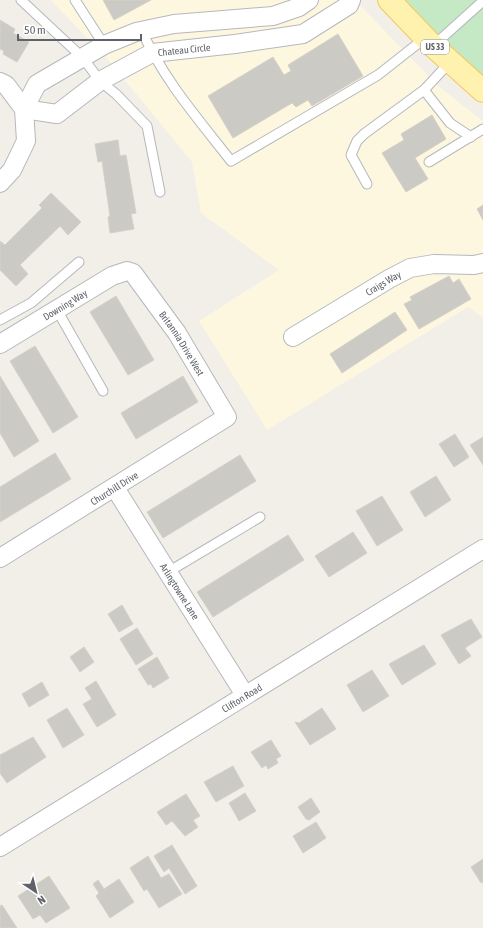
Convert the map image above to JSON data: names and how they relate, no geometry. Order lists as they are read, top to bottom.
{
  "streets": {
    "main road": ["US 33"],
    "street": [
      "Chateau Circle",
      "Craigs Way",
      "Downing Way",
      "Britannia Drive West",
      "Churchill Drive",
      "Arlingtowne Lane",
      "Clifton Road"
    ]
  },
  "crossings": [
    ["Downing Way", "Britannia Drive West"],
    ["Britannia Drive West", "Churchill Drive"],
    ["Churchill Drive", "Arlingtowne Lane"],
    ["Arlingtowne Lane", "Clifton Road"]
  ],
  "scale_bar": "50 m",
  "north": "bottom right"
}
